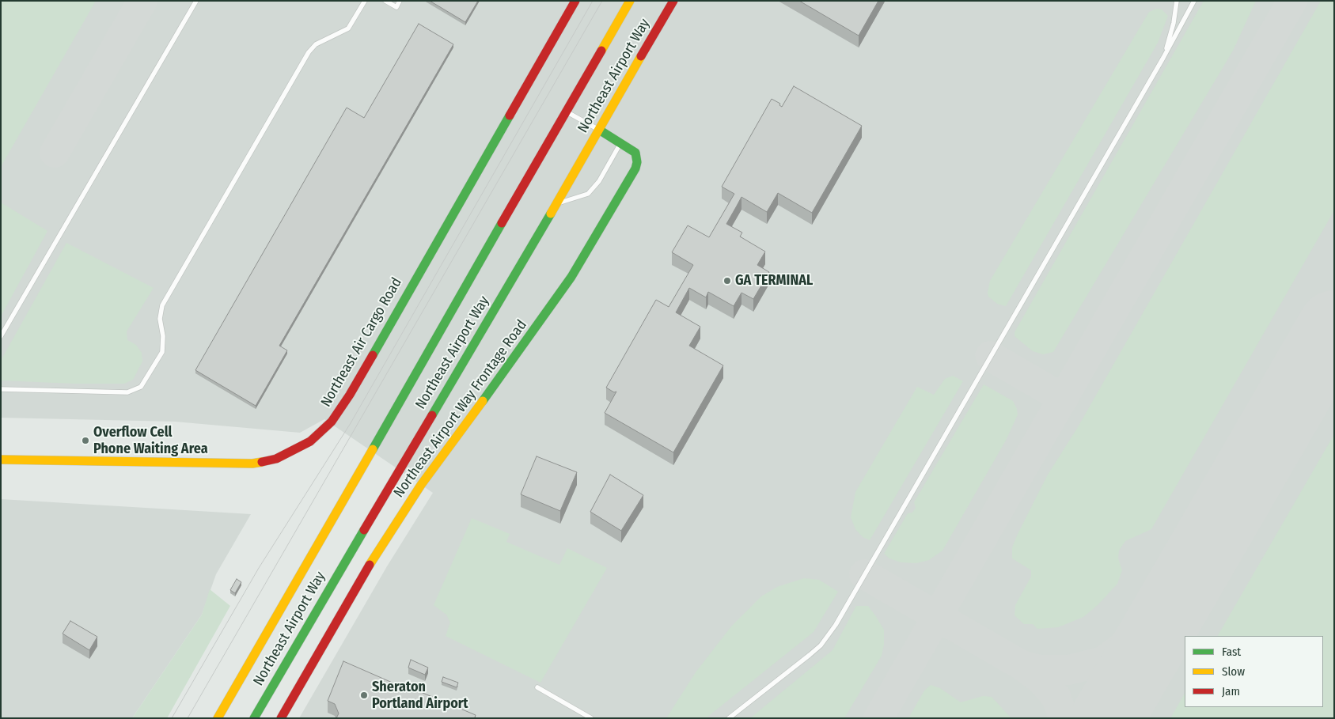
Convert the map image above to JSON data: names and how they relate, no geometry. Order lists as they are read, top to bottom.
{
  "streets": {
    "main road": ["Northeast Airport Way", "Northeast Air Cargo Road", "Northeast Airport Way Frontage Road"]
  },
  "crossings": [
    ["Northeast Airport Way", "Northeast Airport Way Frontage Road"]
  ],
  "places": ["GA TERMINAL", "Overflow Cell Phone Waiting Area", "Sheraton Portland Airport"],
  "legend": ["Fast", "Slow", "Jam"]
}
